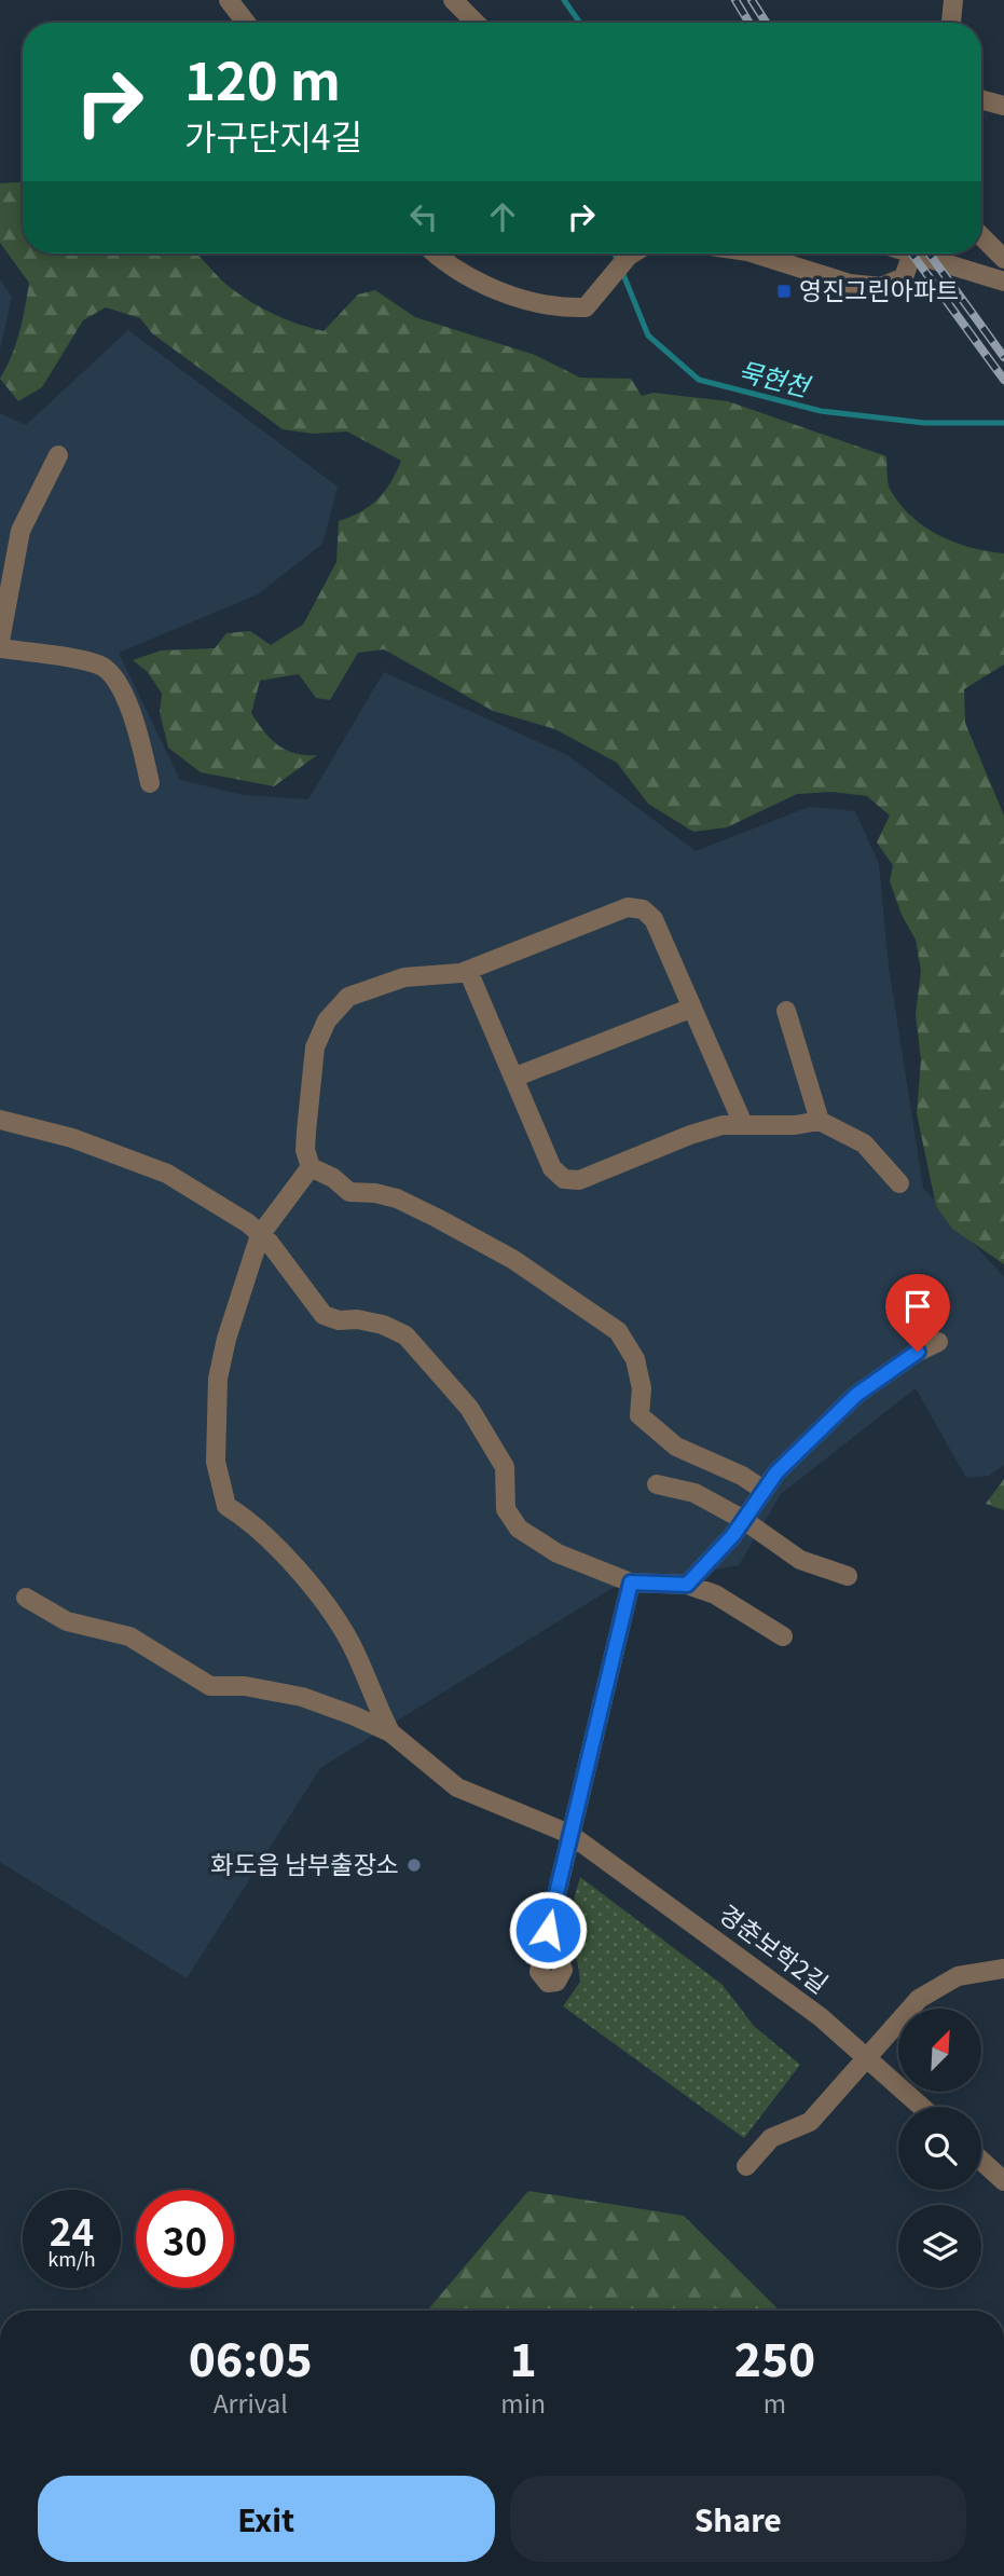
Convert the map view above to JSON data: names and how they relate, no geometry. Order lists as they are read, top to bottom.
{
  "streets": {
    "street": ["경춘보학2길"]
  },
  "water": ["묵현천"],
  "places": {
    "transit": ["영진그린아파트"],
    "other": ["화도읍 남부출장소"]
  },
  "north": "top right",
  "page": {
    "turn": ["120 m", "가구단지4길"],
    "speed": "24 km/h",
    "limit": "30",
    "eta": [
      "06:05",
      "Arrival",
      "1",
      "min",
      "250",
      "m"
    ],
    "buttons": ["Exit", "Share"]
  }
}
